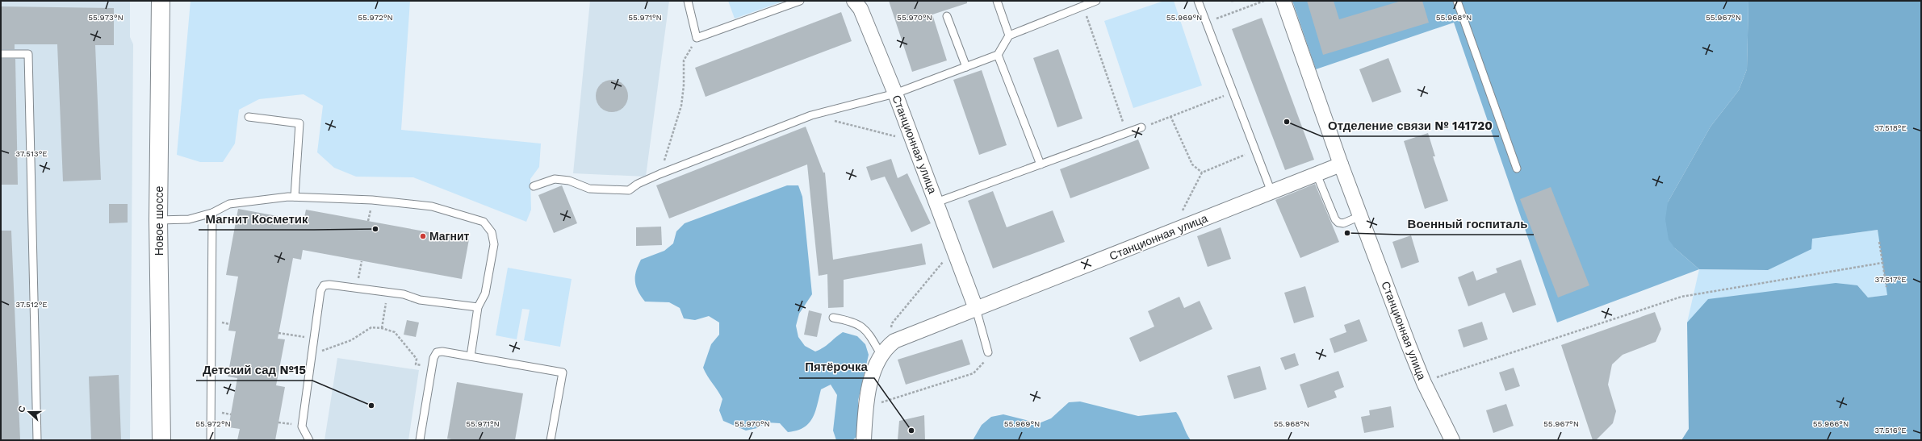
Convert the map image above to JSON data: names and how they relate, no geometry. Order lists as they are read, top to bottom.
{
  "streets": {
    "street": ["Станционная улица", "Новое шоссе"]
  },
  "places": [
    "Отделение связи № 141720",
    "Магнит Косметик",
    "Военный госпиталь",
    "Магнит",
    "Детский сад №15",
    "Пятёрочка"
  ],
  "north": "left",
  "coordinates": [
    "55.973°N",
    "55.972°N",
    "55.971°N",
    "55.970°N",
    "55.969°N",
    "55.968°N",
    "55.967°N",
    "37.518°E",
    "37.513°E",
    "37.517°E",
    "37.512°E",
    "55.966°N",
    "37.516°E"
  ]
}
